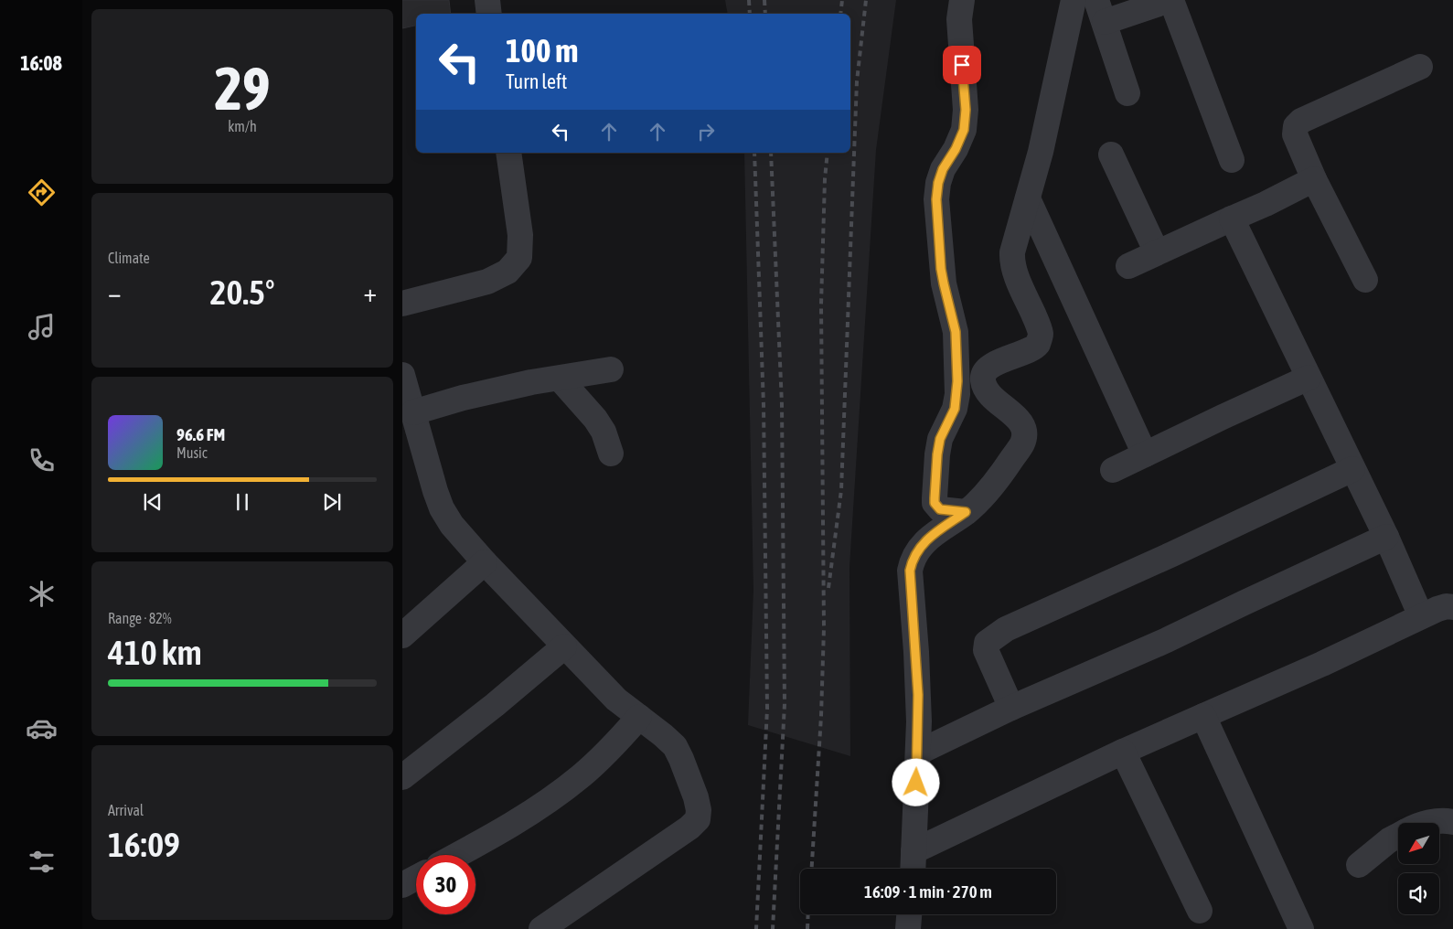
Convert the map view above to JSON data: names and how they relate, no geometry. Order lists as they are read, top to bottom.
{
  "north": "bottom left",
  "page": {
    "tabs": "16:08",
    "tile": [
      ["29", "km/h"],
      "Climate",
      ["Range · 82%", "410 km"],
      ["Arrival", "16:09"]
    ],
    "turn": ["100 m", "Turn left"],
    "heat": ["−", "20.5°", "+"],
    "song": ["96.6 FM", "Music"],
    "limit": "30",
    "trip": "16:09 · 1 min · 270 m"
  }
}
